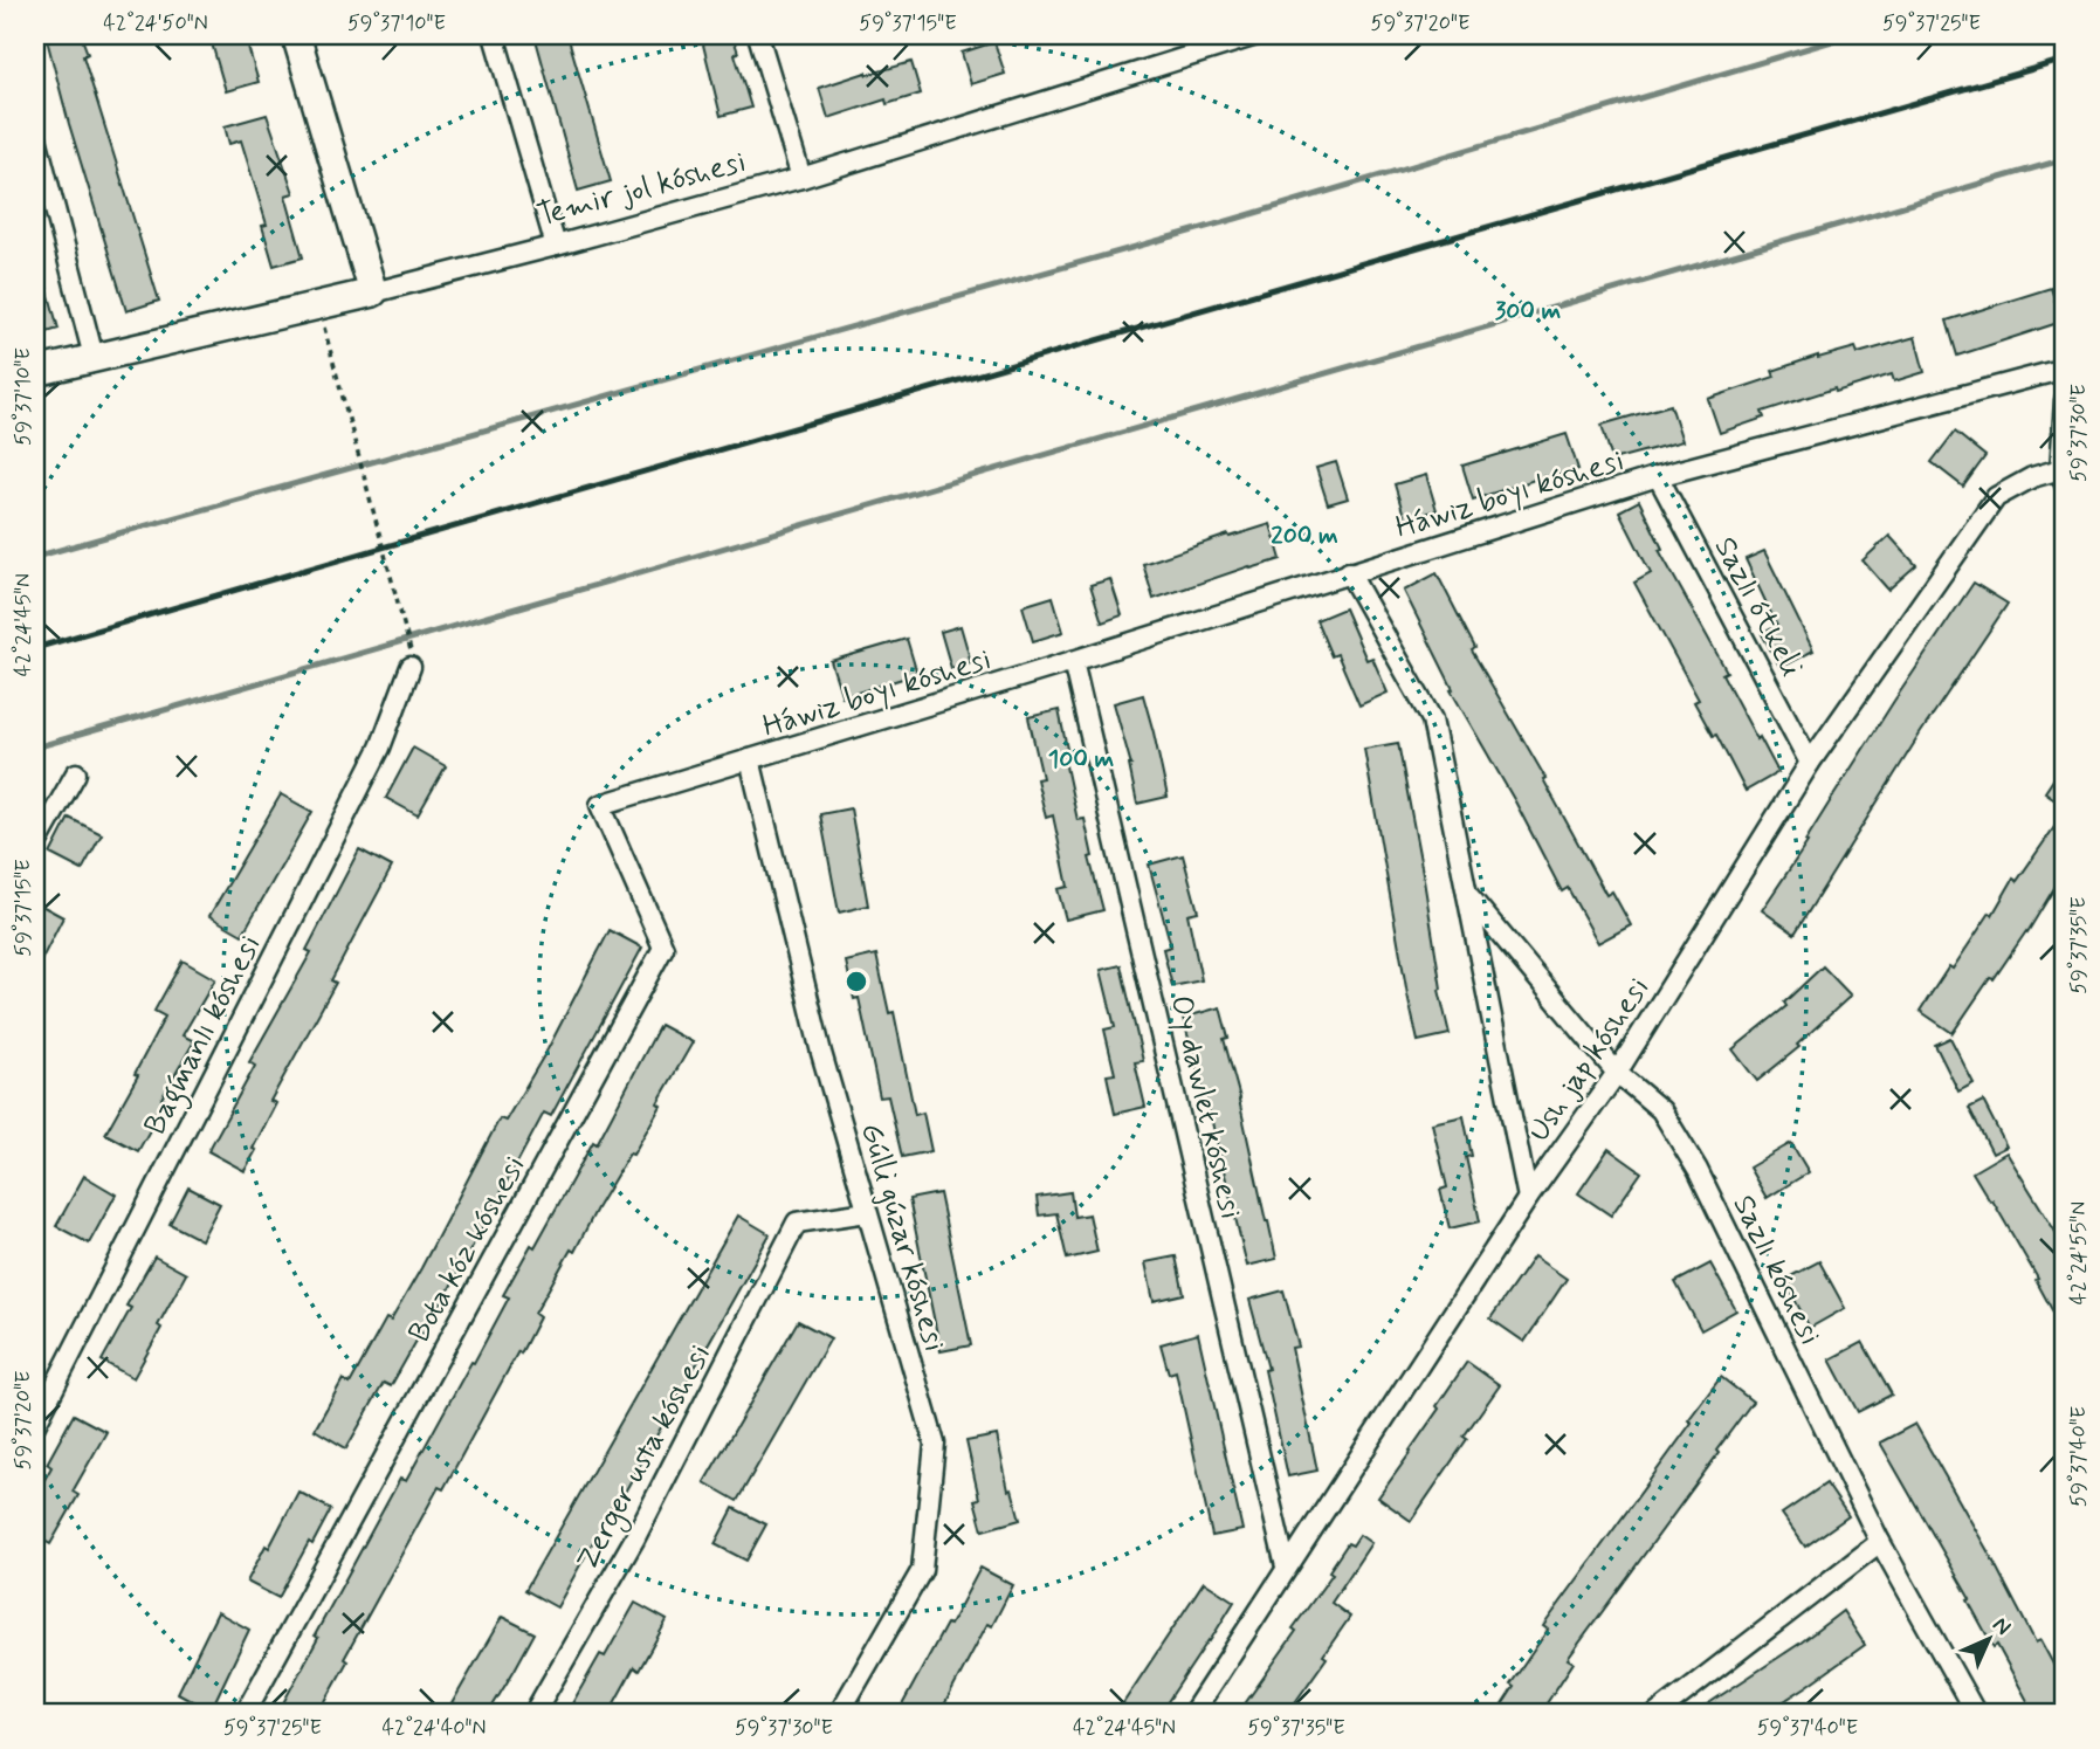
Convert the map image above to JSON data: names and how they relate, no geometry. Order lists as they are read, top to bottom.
{
  "streets": {
    "street": [
      "Temir jol kóshesi",
      "Háwiz boyı kóshesi",
      "Sazlı ótkeli",
      "Baǵmanlı kóshesi",
      "Ush jap kóshesi",
      "Oy dawlet kóshesi",
      "Gúlli gúzar kóshesi",
      "Bota kóz kóshesi",
      "Sazlı kóshesi",
      "Zerger usta kóshesi"
    ]
  },
  "crossings": [
    ["Háwiz boyı kóshesi", "Sazlı ótkeli"],
    ["Háwiz boyı kóshesi", "Oy dawlet kóshesi"],
    ["Háwiz boyı kóshesi", "Gúlli gúzar kóshesi"],
    ["Háwiz boyı kóshesi", "Bota kóz kóshesi"],
    ["Háwiz boyı kóshesi", "Sazlı kóshesi"],
    ["Sazlı ótkeli", "Ush jap kóshesi"],
    ["Ush jap kóshesi", "Oy dawlet kóshesi"],
    ["Ush jap kóshesi", "Sazlı kóshesi"],
    ["Gúlli gúzar kóshesi", "Zerger usta kóshesi"]
  ],
  "north": "top right",
  "coordinates": [
    "42°24'50\"N",
    "59°37'10\"E",
    "59°37'15\"E",
    "59°37'20\"E",
    "59°37'25\"E",
    "59°37'30\"E",
    "42°24'45\"N",
    "59°37'35\"E",
    "42°24'55\"N",
    "59°37'40\"E",
    "42°24'40\"N"
  ],
  "rings": ["300 m", "200 m", "100 m"]
}
